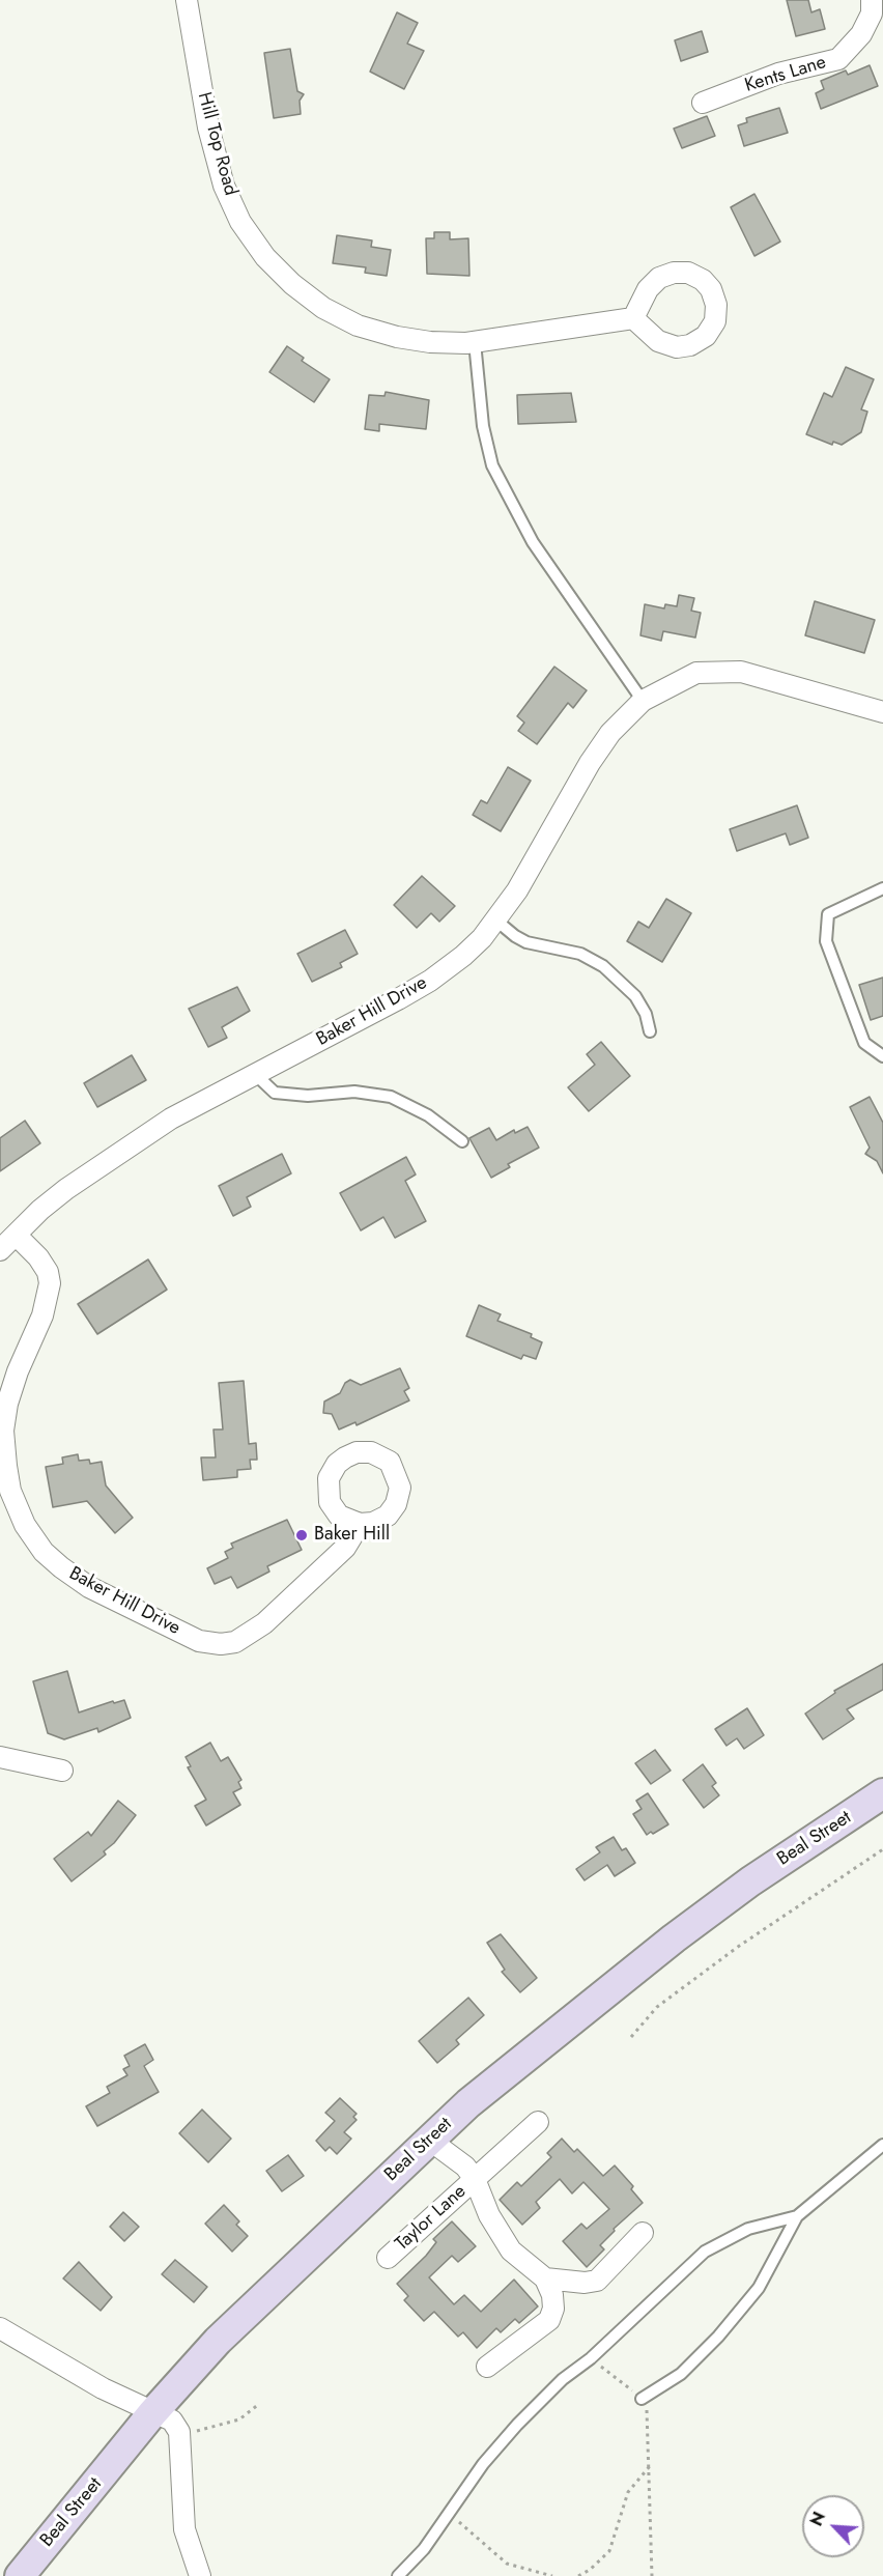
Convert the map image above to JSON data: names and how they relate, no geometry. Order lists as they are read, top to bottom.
{
  "streets": {
    "street": [
      "Kents Lane",
      "Hill Top Road",
      "Baker Hill Drive",
      "Beal Street",
      "Taylor Lane"
    ]
  },
  "crossings": [
    ["Beal Street", "Taylor Lane"]
  ],
  "places": ["Baker Hill"],
  "north": "top left"
}
